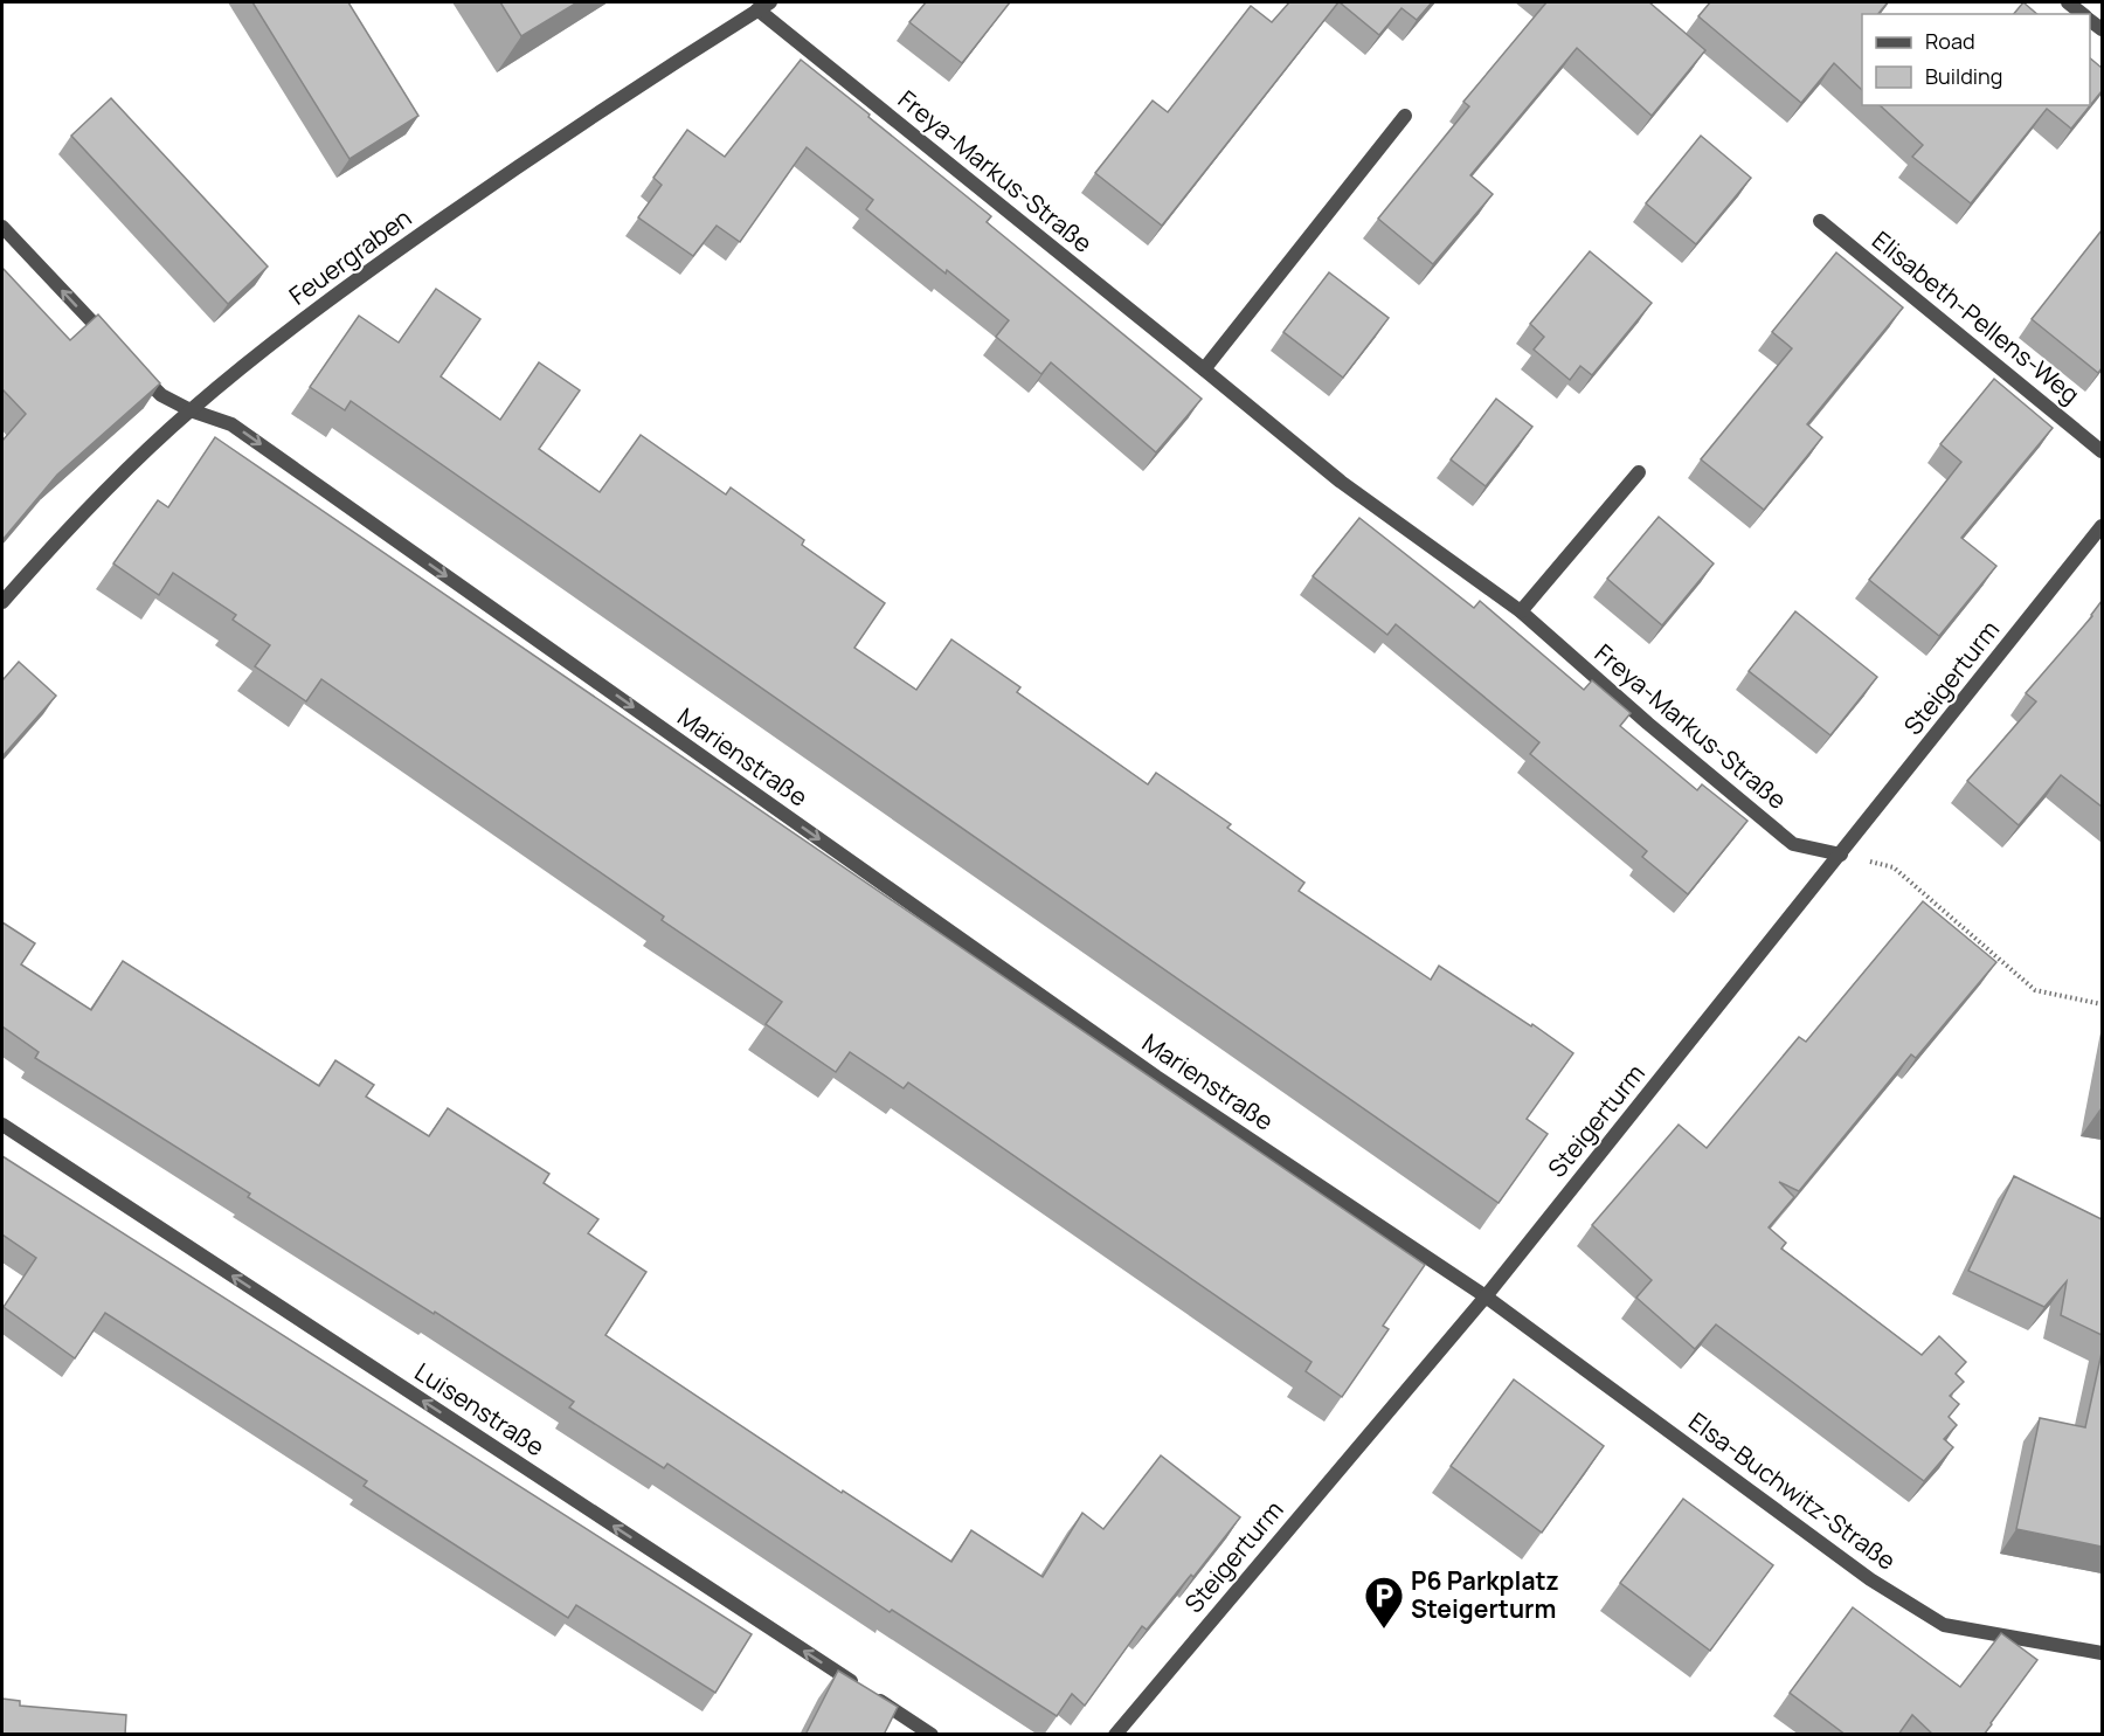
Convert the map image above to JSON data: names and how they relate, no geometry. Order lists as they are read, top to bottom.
{
  "streets": {
    "street": [
      "Freya-Markus-Straße",
      "Feuergraben",
      "Elisabeth-Pellens-Weg",
      "Steigerturm",
      "Marienstraße",
      "Luisenstraße",
      "Elsa-Buchwitz-Straße"
    ]
  },
  "crossings": [
    ["Freya-Markus-Straße", "Feuergraben"],
    ["Freya-Markus-Straße", "Steigerturm"],
    ["Feuergraben", "Marienstraße"],
    ["Steigerturm", "Marienstraße"],
    ["Steigerturm", "Elsa-Buchwitz-Straße"],
    ["Marienstraße", "Elsa-Buchwitz-Straße"]
  ],
  "one_way": ["Marienstraße", "Luisenstraße"],
  "places": {
    "parking": ["P6 Parkplatz Steigerturm"]
  },
  "legend": ["Road", "Building"]
}
